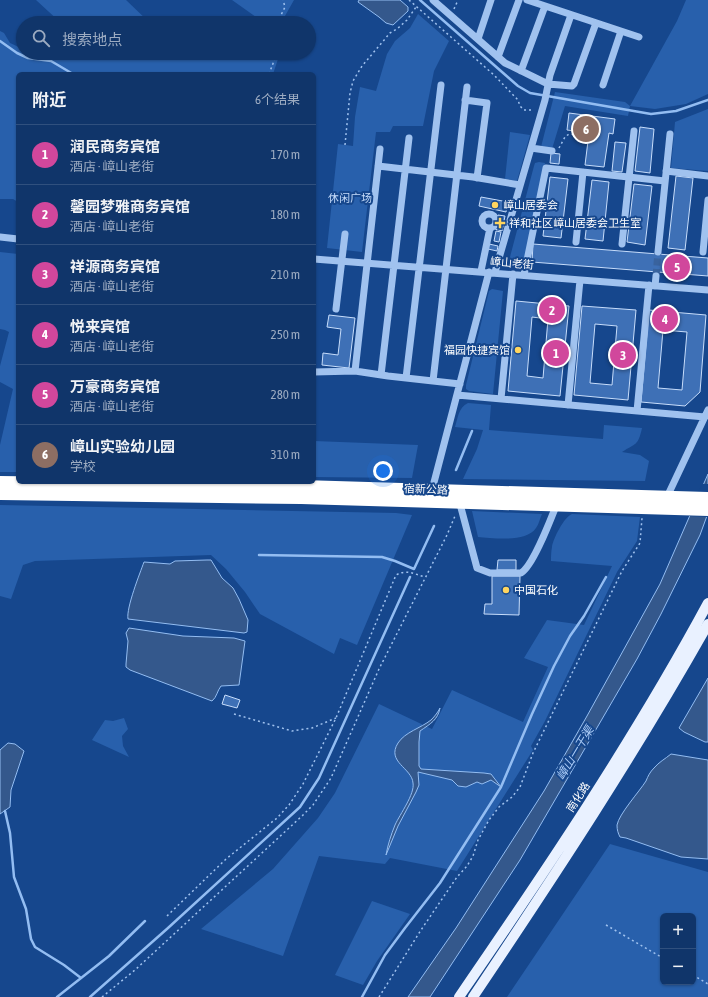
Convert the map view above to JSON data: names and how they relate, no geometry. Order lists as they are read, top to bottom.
{
  "streets": {
    "highway": ["宿新公路"],
    "main road": ["南化路"],
    "street": ["嶂山老街"]
  },
  "water": ["嶂山一干渠"],
  "parks": ["休闲广场"],
  "places": {
    "other": ["嶂山居委会", "福园快捷宾馆", "中国石化"],
    "health": ["祥和社区嶂山居委会卫生室"]
  },
  "page": {
    "search": "搜索地点",
    "heading": ["附近", "6个结果"],
    "pins": [
      "6",
      "5",
      "2",
      "4",
      "1",
      "3"
    ],
    "list": [
      {
        "mark": "1",
        "name": "润民商务宾馆",
        "note": "酒店 · 嶂山老街",
        "value": "170 m"
      },
      {
        "mark": "2",
        "name": "馨园梦雅商务宾馆",
        "note": "酒店 · 嶂山老街",
        "value": "180 m"
      },
      {
        "mark": "3",
        "name": "祥源商务宾馆",
        "note": "酒店 · 嶂山老街",
        "value": "210 m"
      },
      {
        "mark": "4",
        "name": "悦来宾馆",
        "note": "酒店 · 嶂山老街",
        "value": "250 m"
      },
      {
        "mark": "5",
        "name": "万豪商务宾馆",
        "note": "酒店 · 嶂山老街",
        "value": "280 m"
      },
      {
        "mark": "6",
        "name": "嶂山实验幼儿园",
        "note": "学校",
        "value": "310 m"
      }
    ],
    "map_buttons": ["+", "−"]
  }
}
